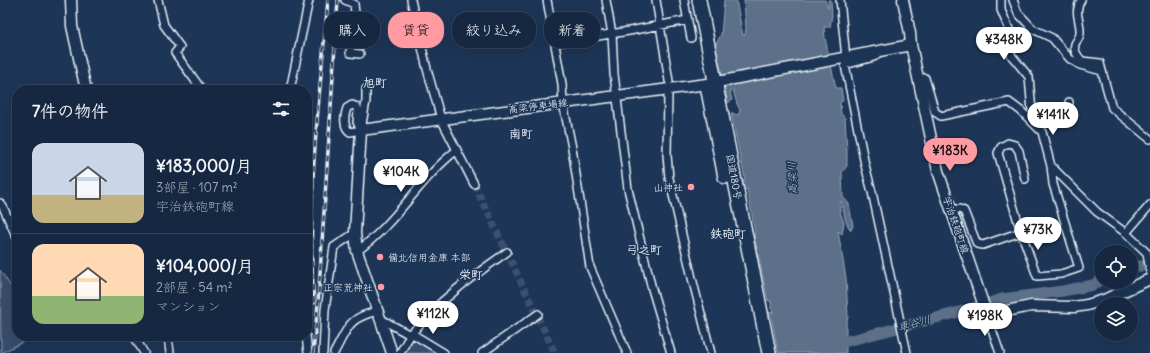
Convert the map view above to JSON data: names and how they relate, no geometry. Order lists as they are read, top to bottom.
{
  "streets": {
    "highway": ["国道180号"],
    "main road": ["高梁停車場線", "宇治鉄砲町線"]
  },
  "crossings": [
    ["高梁停車場線", "国道180号"]
  ],
  "districts": [
    "旭町",
    "南町",
    "鉄砲町",
    "弓之町",
    "栄町"
  ],
  "water": ["高梁川", "車谷川"],
  "places": ["山神社", "備北信用金庫 本部", "正宗荒神社"],
  "page": {
    "chip": [
      "購入",
      "賃貸",
      "絞り込み",
      "新着"
    ],
    "price": [
      "¥348K",
      "¥141K",
      "¥183K",
      "¥104K",
      "¥73K",
      "¥112K",
      "¥198K"
    ],
    "heading": "7件の物件",
    "list": [
      {
        "name": "¥183,000/月",
        "note": "3部屋 · 107 m² · 宇治鉄砲町線"
      },
      {
        "name": "¥104,000/月",
        "note": "2部屋 · 54 m² · マンション"
      }
    ]
  }
}
